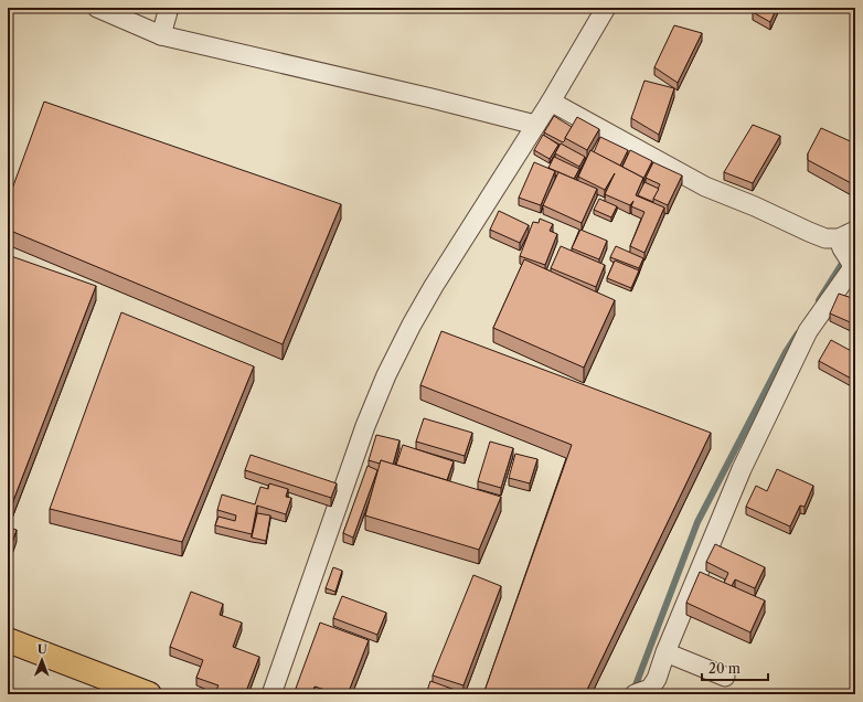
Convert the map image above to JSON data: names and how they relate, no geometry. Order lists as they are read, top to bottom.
{
  "scale_bar": "20 m",
  "north": "top"
}
